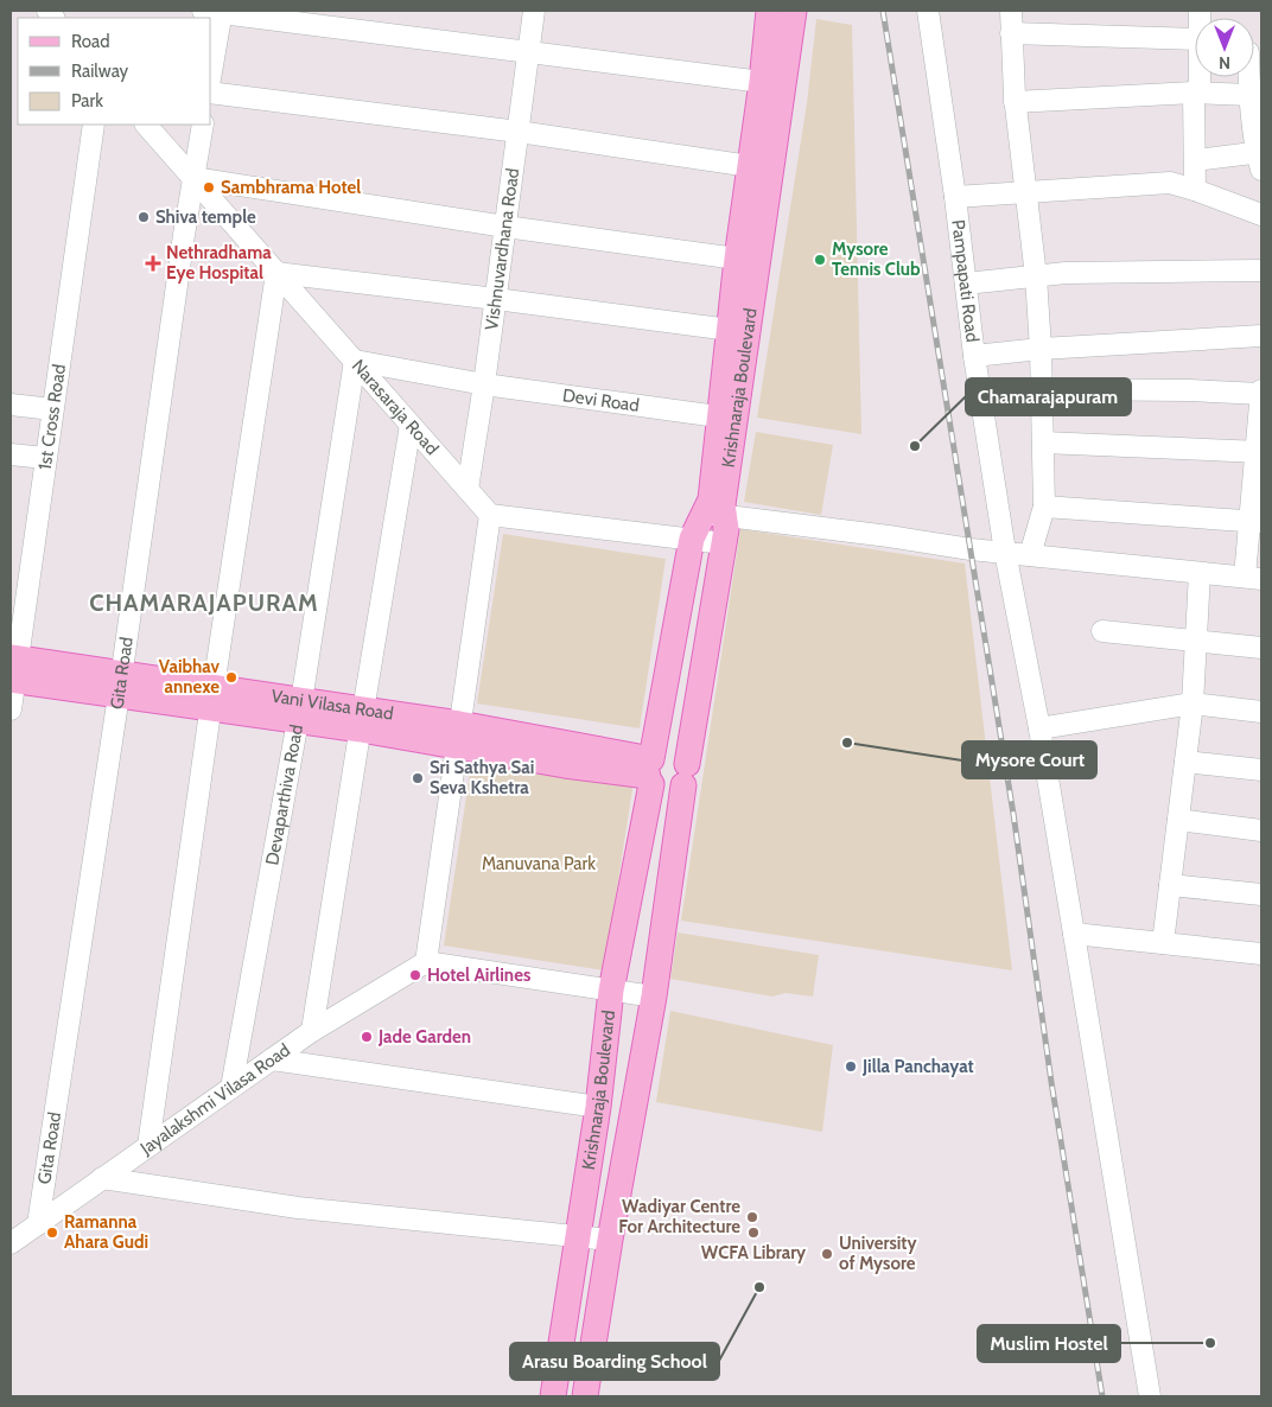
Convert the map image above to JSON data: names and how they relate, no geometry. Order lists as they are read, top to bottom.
{
  "streets": {
    "main road": ["Krishnaraja Boulevard", "Vani Vilasa Road"],
    "street": [
      "Vishnuvardhana Road",
      "Pampapati Road",
      "Devi Road",
      "Narasaraja Road",
      "1st Cross Road",
      "Gita Road",
      "Devaparthiva Road",
      "Jayalakshmi Vilasa Road"
    ]
  },
  "crossings": [
    ["Vishnuvardhana Road", "Devi Road"],
    ["Vishnuvardhana Road", "Narasaraja Road"],
    ["Krishnaraja Boulevard", "Devi Road"],
    ["Krishnaraja Boulevard", "Vani Vilasa Road"],
    ["Devi Road", "Narasaraja Road"],
    ["Devi Road", "Devaparthiva Road"],
    ["Narasaraja Road", "Gita Road"],
    ["Narasaraja Road", "Devaparthiva Road"],
    ["1st Cross Road", "Vani Vilasa Road"],
    ["Gita Road", "Vani Vilasa Road"],
    ["Gita Road", "Jayalakshmi Vilasa Road"],
    ["Vani Vilasa Road", "Devaparthiva Road"],
    ["Devaparthiva Road", "Jayalakshmi Vilasa Road"]
  ],
  "districts": ["CHAMARAJAPURAM"],
  "parks": ["Manuvana Park"],
  "places": {
    "other": [
      "Sambhrama Hotel",
      "Shiva temple",
      "Mysore Tennis Club",
      "Chamarajapuram",
      "Vaibhav annexe",
      "Mysore Court",
      "Sri Sathya Sai Seva Kshetra",
      "Hotel Airlines",
      "Jade Garden",
      "Jilla Panchayat",
      "Wadiyar Centre For Architecture",
      "Ramanna Ahara Gudi",
      "WCFA Library",
      "University of Mysore",
      "Arasu Boarding School",
      "Muslim Hostel"
    ],
    "health": ["Nethradhama Eye Hospital"]
  },
  "legend": ["Road", "Railway", "Park"],
  "north": "bottom"
}
